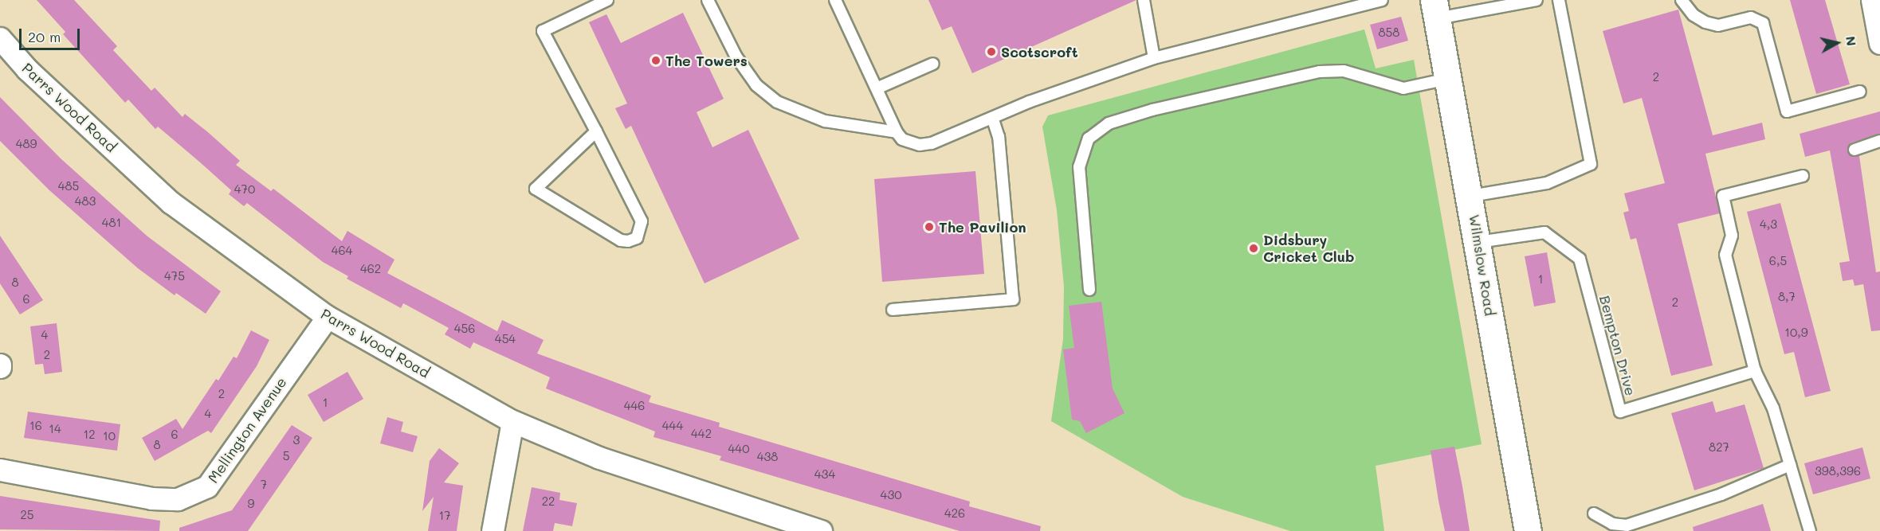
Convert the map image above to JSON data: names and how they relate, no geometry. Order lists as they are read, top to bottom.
{
  "streets": {
    "main road": ["Wilmslow Road"],
    "street": ["Parrs Wood Road", "Mellington Avenue"],
    "lane": ["Bempton Drive"]
  },
  "crossings": [
    ["Parrs Wood Road", "Mellington Avenue"],
    ["Wilmslow Road", "Bempton Drive"]
  ],
  "places": [
    "Scotscroft",
    "The Towers",
    "The Pavilion",
    "Didsbury Cricket Club"
  ],
  "house_numbers": [
    "858",
    "2",
    "489",
    "485",
    "470",
    "483",
    "481",
    "4,3",
    "464",
    "6,5",
    "462",
    "475",
    "1",
    "8",
    "8,7",
    "6",
    "2",
    "456",
    "10,9",
    "4",
    "454",
    "2",
    "2",
    "1",
    "446",
    "4",
    "16",
    "444",
    "14",
    "442",
    "12",
    "6",
    "10",
    "3",
    "8",
    "827",
    "440",
    "5",
    "438",
    "398,396",
    "434",
    "7",
    "430",
    "22",
    "9",
    "426",
    "25",
    "17"
  ],
  "scale_bar": "20 m",
  "north": "right"
}
